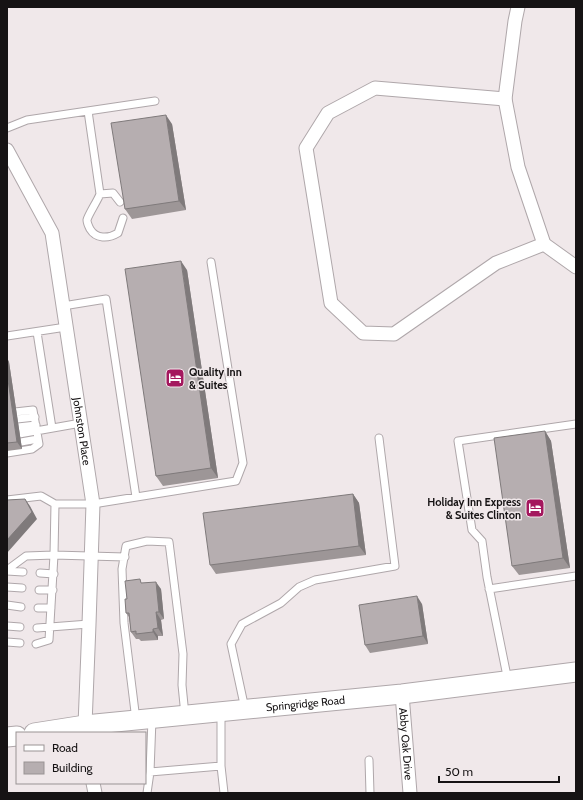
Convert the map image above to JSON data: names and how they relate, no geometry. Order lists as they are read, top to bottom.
{
  "streets": {
    "main road": ["Springridge Road"],
    "street": ["Johnston Place", "Abby Oak Drive"]
  },
  "crossings": [
    ["Johnston Place", "Springridge Road"],
    ["Springridge Road", "Abby Oak Drive"]
  ],
  "places": {
    "hotel": ["Quality Inn & Suites", "Holiday Inn Express & Suites Clinton"]
  },
  "legend": ["Road", "Building"],
  "scale_bar": "50 m"
}
